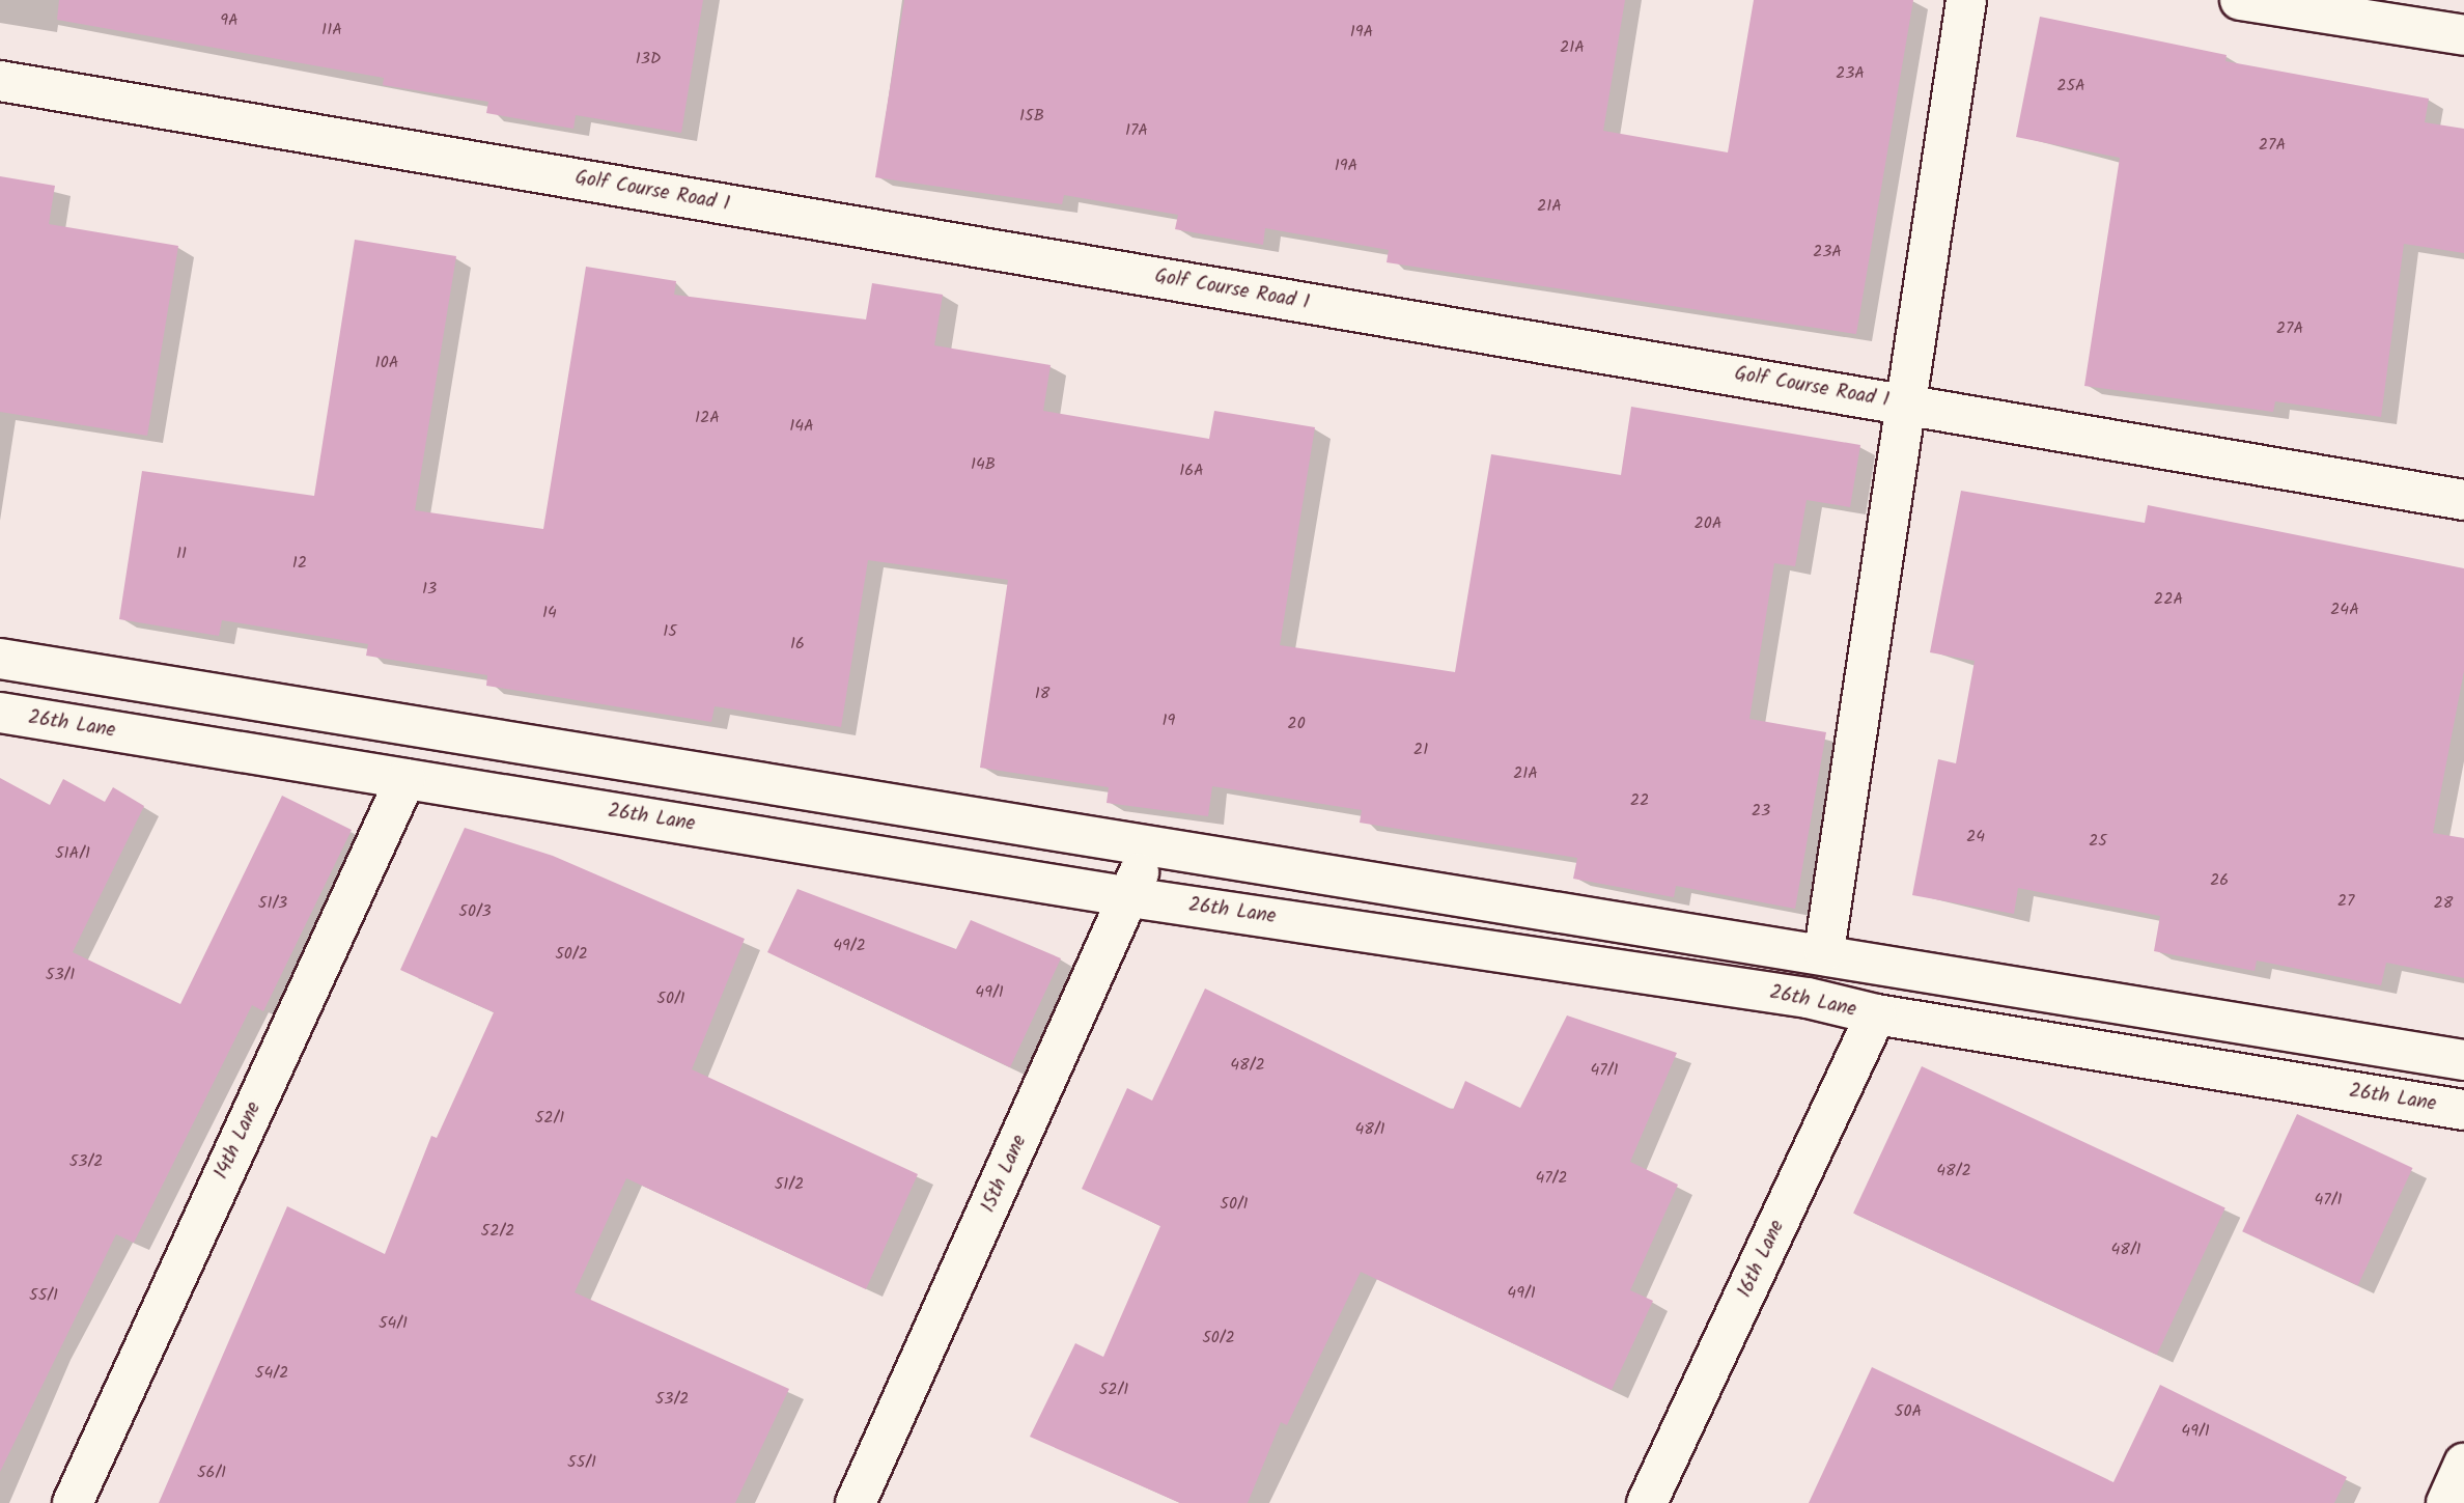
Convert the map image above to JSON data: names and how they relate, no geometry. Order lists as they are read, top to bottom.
{
  "streets": {
    "street": [
      "Golf Course Road 1",
      "26th Lane",
      "14th Lane",
      "15th Lane",
      "16th Lane"
    ]
  },
  "crossings": [
    ["26th Lane", "14th Lane"],
    ["26th Lane", "15th Lane"],
    ["26th Lane", "16th Lane"]
  ],
  "house_numbers": [
    "9A",
    "11A",
    "19A",
    "21A",
    "13D",
    "23A",
    "25A",
    "15B",
    "17A",
    "27A",
    "19A",
    "21A",
    "23A",
    "27A",
    "10A",
    "12A",
    "14A",
    "14B",
    "16A",
    "20A",
    "11",
    "12",
    "13",
    "22A",
    "24A",
    "14",
    "15",
    "16",
    "18",
    "19",
    "20",
    "21",
    "21A",
    "22",
    "23",
    "24",
    "25",
    "51A/1",
    "26",
    "27",
    "51/3",
    "28",
    "50/3",
    "49/2",
    "50/2",
    "53/1",
    "49/1",
    "50/1",
    "48/2",
    "47/1",
    "52/1",
    "48/1",
    "53/2",
    "48/2",
    "47/2",
    "51/2",
    "47/1",
    "50/1",
    "52/2",
    "48/1",
    "49/1",
    "55/1",
    "54/1",
    "50/2",
    "54/2",
    "52/1",
    "53/2",
    "50A",
    "49/1",
    "55/1",
    "56/1"
  ]
}
